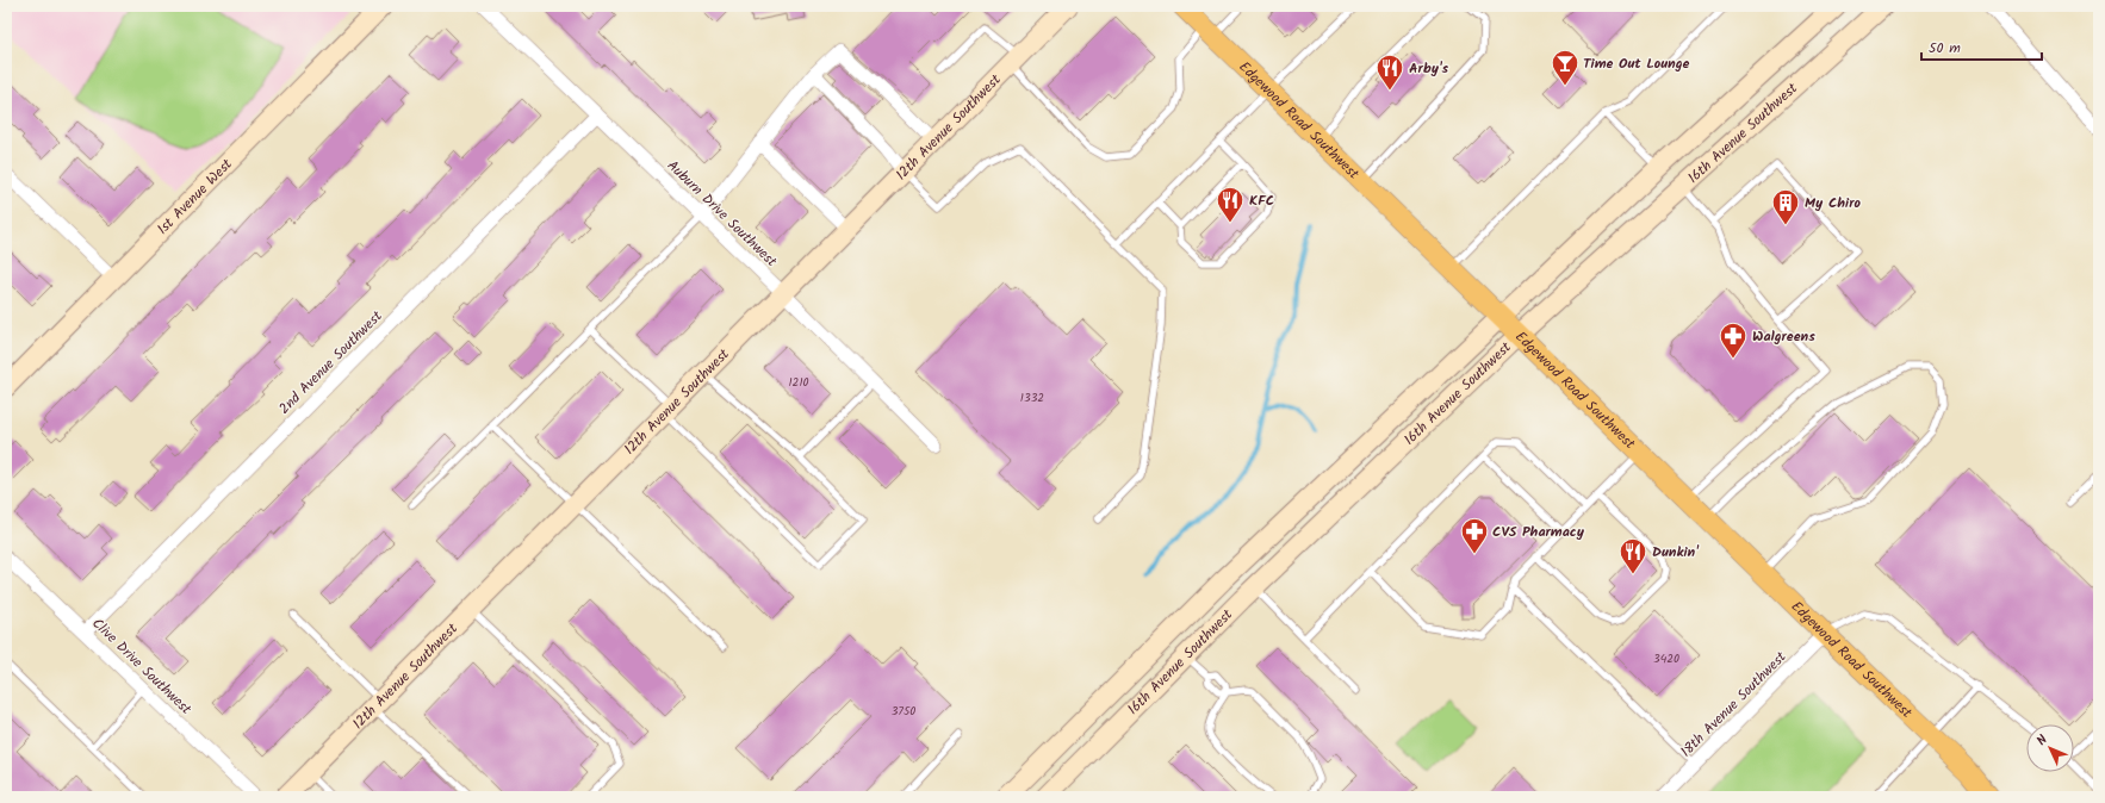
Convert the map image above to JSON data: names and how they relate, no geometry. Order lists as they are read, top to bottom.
{
  "streets": {
    "main road": [
      "Edgewood Road Southwest",
      "12th Avenue Southwest",
      "16th Avenue Southwest",
      "1st Avenue West"
    ],
    "street": [
      "Auburn Drive Southwest",
      "2nd Avenue Southwest",
      "Clive Drive Southwest",
      "18th Avenue Southwest"
    ]
  },
  "crossings": [
    ["Edgewood Road Southwest", "16th Avenue Southwest"],
    ["Edgewood Road Southwest", "18th Avenue Southwest"],
    ["12th Avenue Southwest", "Auburn Drive Southwest"],
    ["Auburn Drive Southwest", "2nd Avenue Southwest"],
    ["2nd Avenue Southwest", "Clive Drive Southwest"]
  ],
  "places": {
    "bar": ["Time Out Lounge"],
    "restaurant": ["Arby's", "KFC", "Dunkin'"],
    "building": ["My Chiro"],
    "pharmacy": ["Walgreens", "CVS Pharmacy"]
  },
  "house_numbers": [
    "1210",
    "1332",
    "3420",
    "3750"
  ],
  "scale_bar": "50 m",
  "north": "top left"
}
